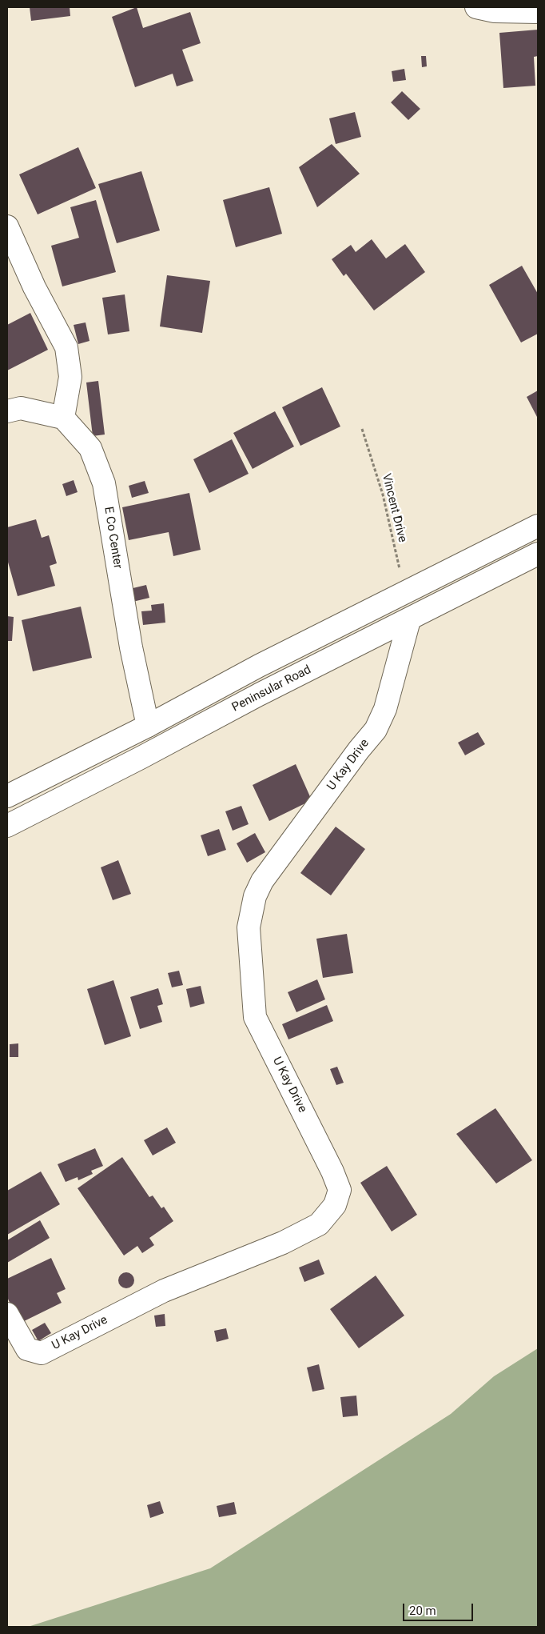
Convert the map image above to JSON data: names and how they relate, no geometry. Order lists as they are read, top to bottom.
{
  "streets": {
    "street": ["E Co Center", "Peninsular Road", "U Kay Drive"],
    "path": ["Vincent Drive"]
  },
  "crossings": [
    ["Peninsular Road", "U Kay Drive"]
  ],
  "scale_bar": "20 m"
}
